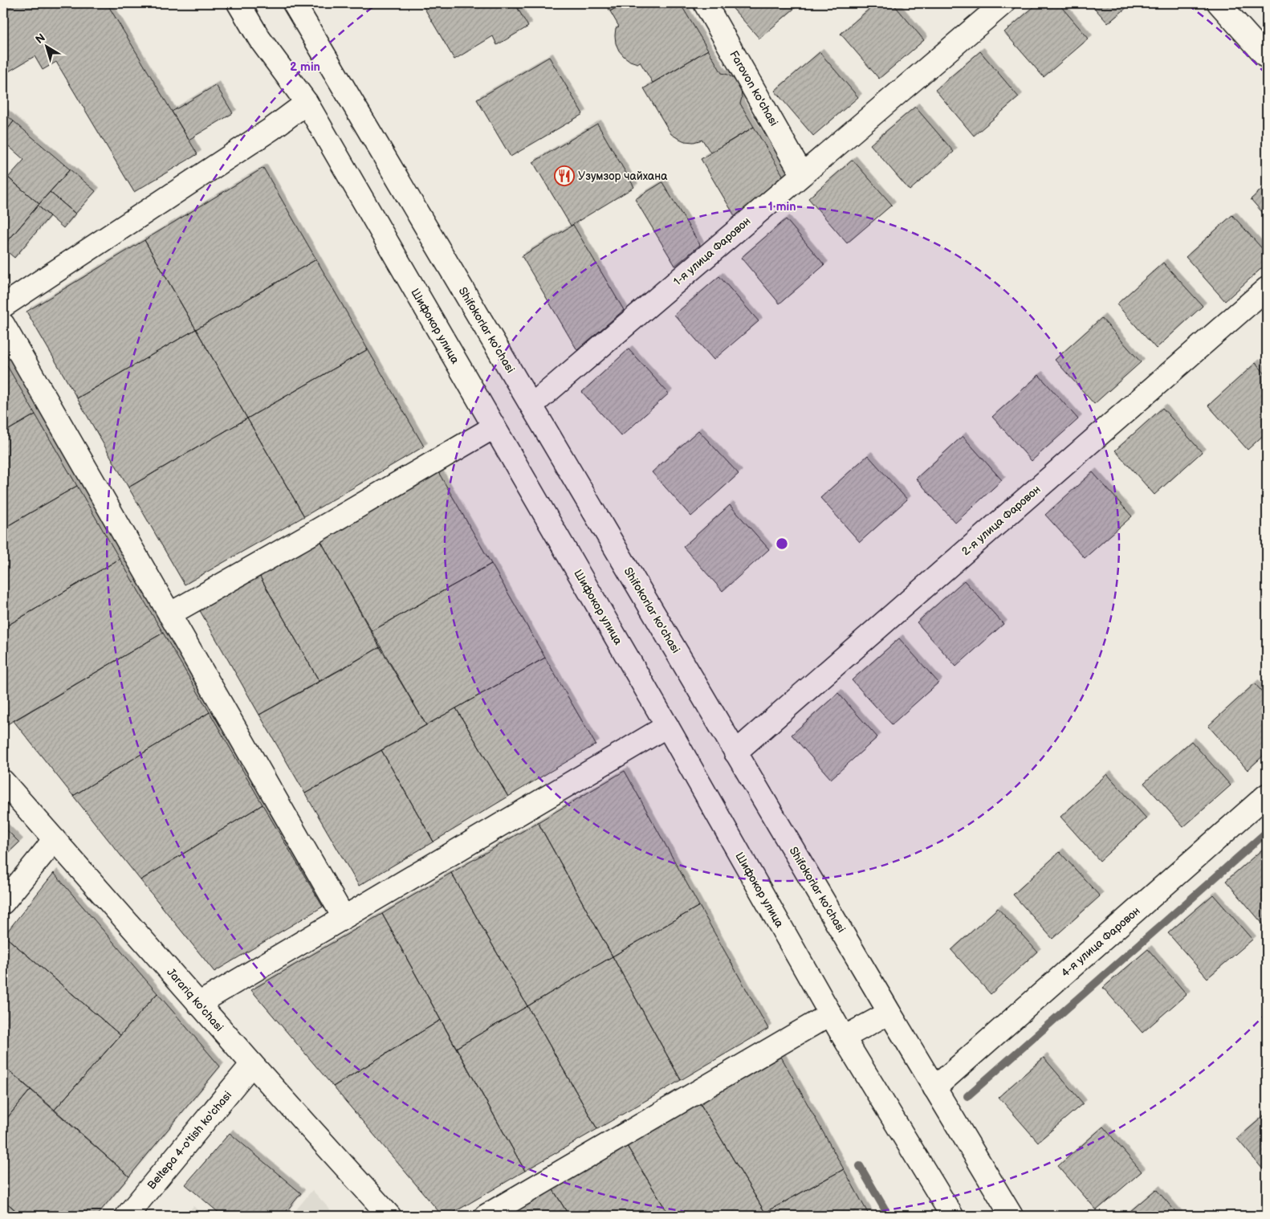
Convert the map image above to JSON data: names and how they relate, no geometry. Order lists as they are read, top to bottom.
{
  "streets": {
    "street": [
      "Farovon ko'chasi",
      "1-я улица Фаровон",
      "Шифокор улица",
      "Shifokorlar ko'chasi",
      "2-я улица Фаровон",
      "4-я улица Фаровон",
      "Jarariq ko'chasi",
      "Beltepa 4-o'tish ko'chasi"
    ]
  },
  "crossings": [
    ["Farovon ko'chasi", "1-я улица Фаровон"],
    ["1-я улица Фаровон", "Shifokorlar ko'chasi"],
    ["Shifokorlar ko'chasi", "2-я улица Фаровон"],
    ["Shifokorlar ko'chasi", "4-я улица Фаровон"],
    ["Jarariq ko'chasi", "Beltepa 4-o'tish ko'chasi"]
  ],
  "places": {
    "restaurant": ["Узумзор чайхана"]
  },
  "north": "top left",
  "rings": ["2 min", "1 min"]
}
